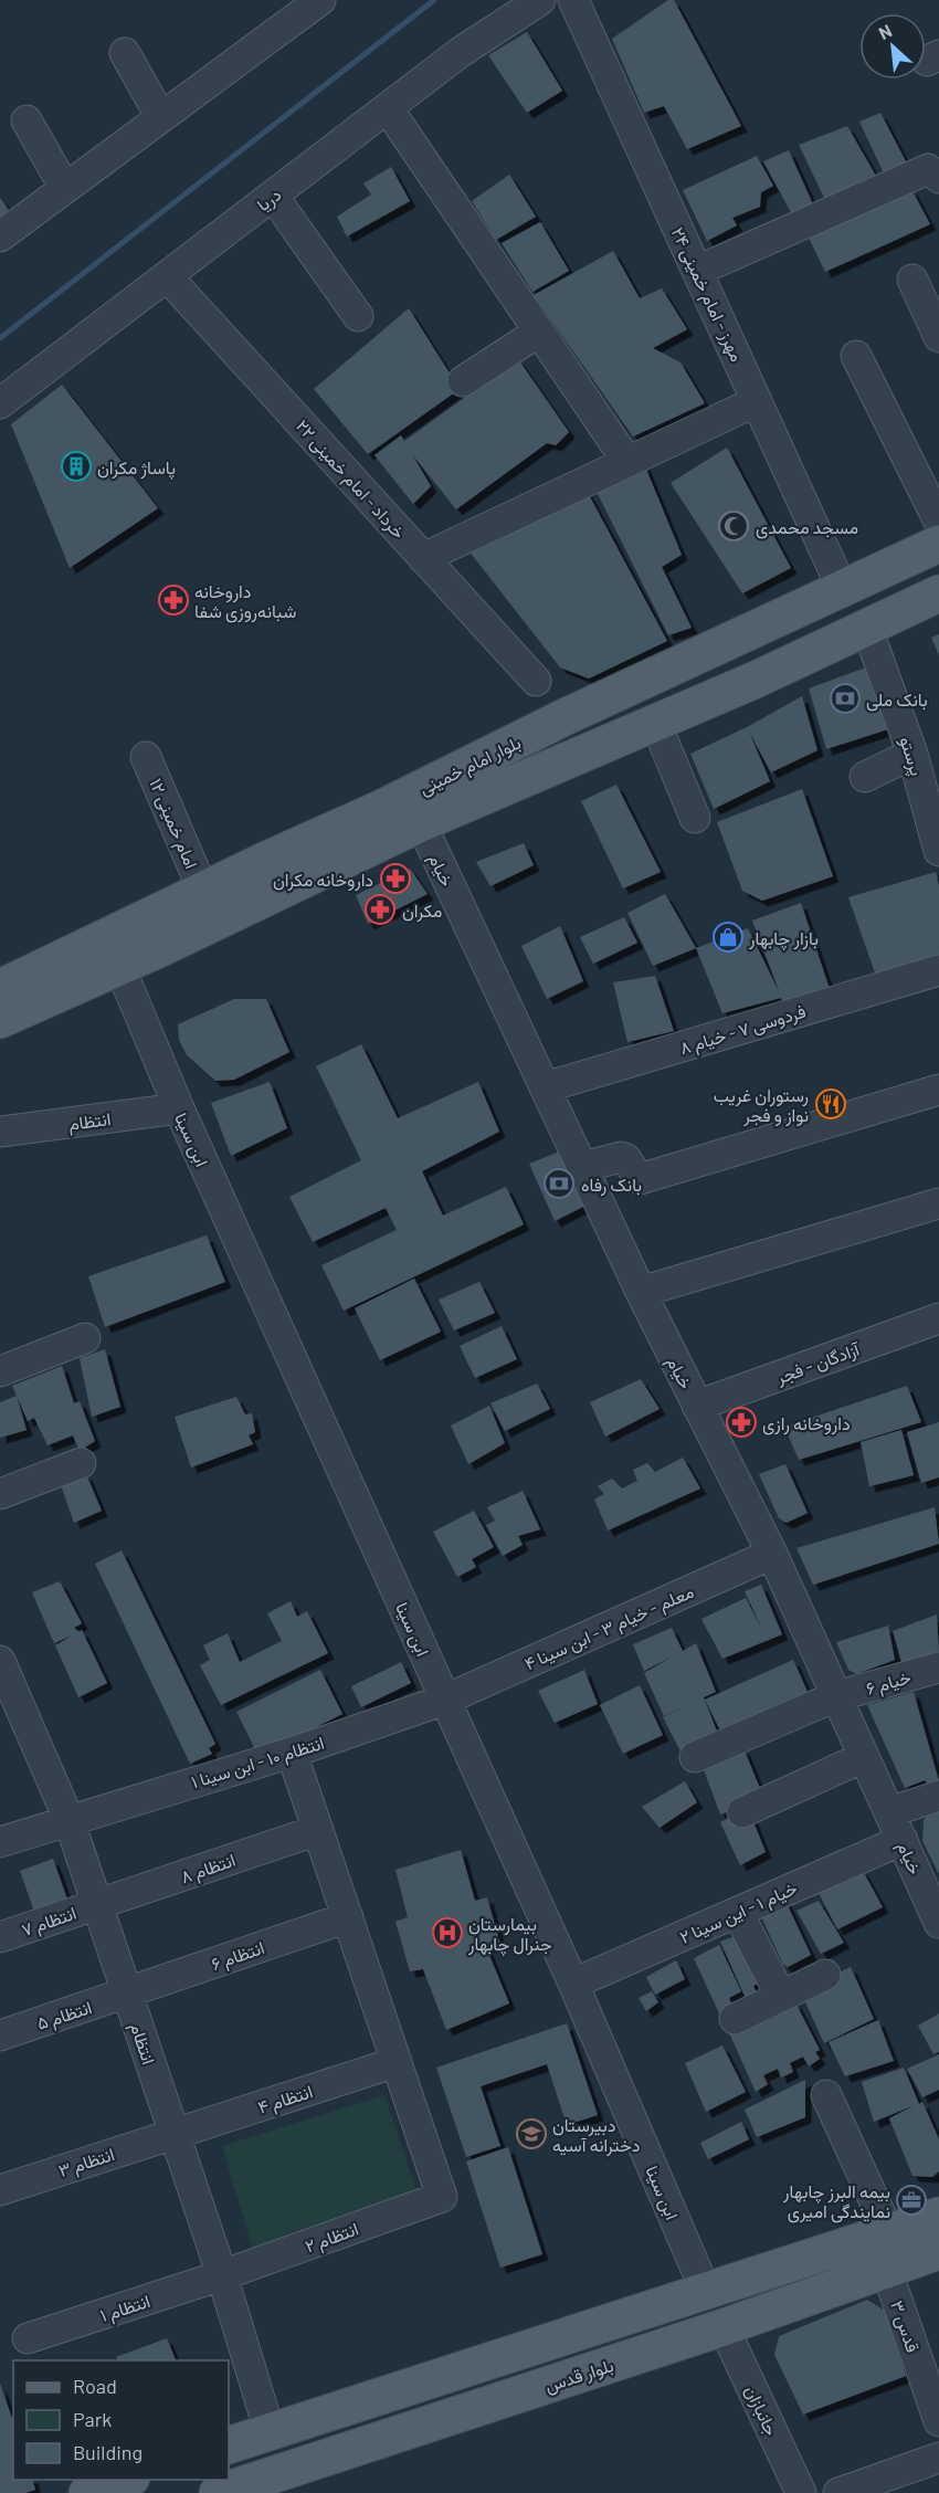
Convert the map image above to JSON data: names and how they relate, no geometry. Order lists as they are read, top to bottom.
{
  "streets": {
    "main road": ["بلوار امام خمینی", "بلوار قدس"],
    "street": [
      "دریا",
      "مهرز - امام خمینی ۲۴",
      "خرداد - امام خمینی ۲۲",
      "پرستو",
      "امام خمینی ۱۲",
      "خیام",
      "فردوسی ۷ - خیام ۸",
      "انتظام",
      "ابن سینا",
      "آزادگان - فجر",
      "معلم - خیام ۳ - ابن سینا ۴",
      "خیام ۶",
      "انتظام ۱۰ - ابن سینا ۱",
      "انتظام ۸",
      "خیام ۱ - این سینا ۲",
      "انتظام ۷",
      "انتظام ۶",
      "انتظام ۵",
      "انتظام ۴",
      "انتظام ۳",
      "انتظام ۲",
      "انتظام ۱",
      "قدس ۳",
      "جانبازان"
    ]
  },
  "crossings": [
    ["دریا", "خرداد - امام خمینی ۲۲"],
    ["مهرز - امام خمینی ۲۴", "بلوار امام خمینی"],
    ["پرستو", "بلوار امام خمینی"],
    ["بلوار امام خمینی", "امام خمینی ۱۲"],
    ["بلوار امام خمینی", "خیام"],
    ["بلوار امام خمینی", "ابن سینا"],
    ["خیام", "فردوسی ۷ - خیام ۸"],
    ["خیام", "آزادگان - فجر"],
    ["خیام", "معلم - خیام ۳ - ابن سینا ۴"],
    ["خیام", "خیام ۶"],
    ["خیام", "خیام ۱ - این سینا ۲"],
    ["انتظام", "ابن سینا"],
    ["انتظام", "انتظام ۱۰ - ابن سینا ۱"],
    ["انتظام", "انتظام ۸"],
    ["انتظام", "انتظام ۷"],
    ["انتظام", "انتظام ۶"],
    ["انتظام", "انتظام ۵"],
    ["انتظام", "انتظام ۴"],
    ["انتظام", "انتظام ۳"],
    ["انتظام", "انتظام ۲"],
    ["انتظام", "انتظام ۱"],
    ["ابن سینا", "معلم - خیام ۳ - ابن سینا ۴"],
    ["ابن سینا", "انتظام ۱۰ - ابن سینا ۱"],
    ["ابن سینا", "خیام ۱ - این سینا ۲"],
    ["معلم - خیام ۳ - ابن سینا ۴", "انتظام ۱۰ - ابن سینا ۱"],
    ["انتظام ۸", "انتظام ۷"],
    ["انتظام ۶", "انتظام ۵"],
    ["انتظام ۴", "انتظام ۳"],
    ["انتظام ۴", "انتظام ۲"],
    ["انتظام ۲", "انتظام ۱"],
    ["قدس ۳", "بلوار قدس"],
    ["بلوار قدس", "جانبازان"]
  ],
  "places": {
    "building": ["پاساژ مکران"],
    "mosque": ["مسجد محمدی"],
    "pharmacy": [
      "داروخانه شبانه‌روزی شفا",
      "داروخانه مکران",
      "مکران",
      "داروخانه رازی"
    ],
    "bank": ["بانک ملی", "بانک رفاه"],
    "shop": ["بازار چابهار"],
    "restaurant": ["رستوران غریب نواز و فجر"],
    "hospital": ["بیمارستان جنرال چابهار"],
    "school or university": ["دبیرستان دخترانه آسیه"],
    "office": ["بیمه البرز چابهار نمایندگی امیری"]
  },
  "legend": ["Road", "Park", "Building"],
  "north": "top left"
}
